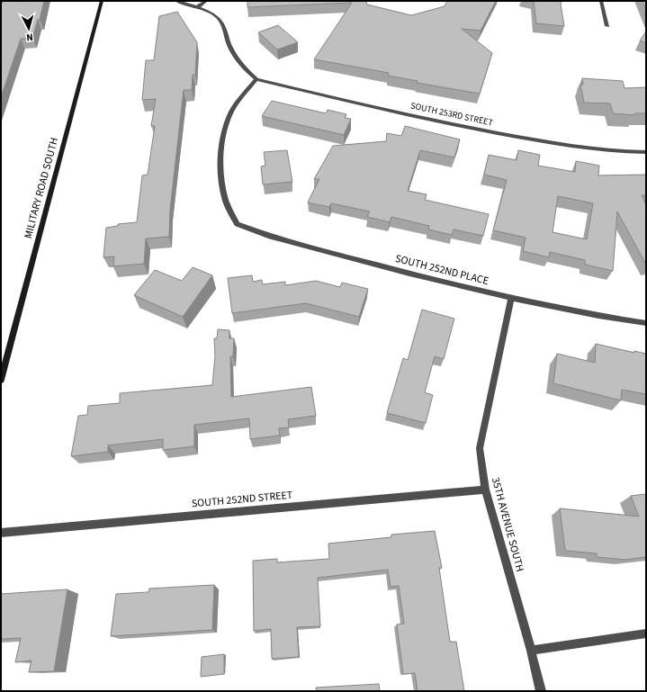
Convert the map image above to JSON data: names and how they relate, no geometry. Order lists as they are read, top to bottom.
{
  "streets": {
    "main road": ["MILITARY ROAD SOUTH"],
    "street": [
      "SOUTH 253RD STREET",
      "SOUTH 252ND PLACE",
      "SOUTH 252ND STREET",
      "35TH AVENUE SOUTH"
    ]
  },
  "crossings": [
    ["SOUTH 253RD STREET", "SOUTH 252ND PLACE"],
    ["SOUTH 252ND PLACE", "35TH AVENUE SOUTH"],
    ["SOUTH 252ND STREET", "35TH AVENUE SOUTH"]
  ],
  "north": "bottom"
}
